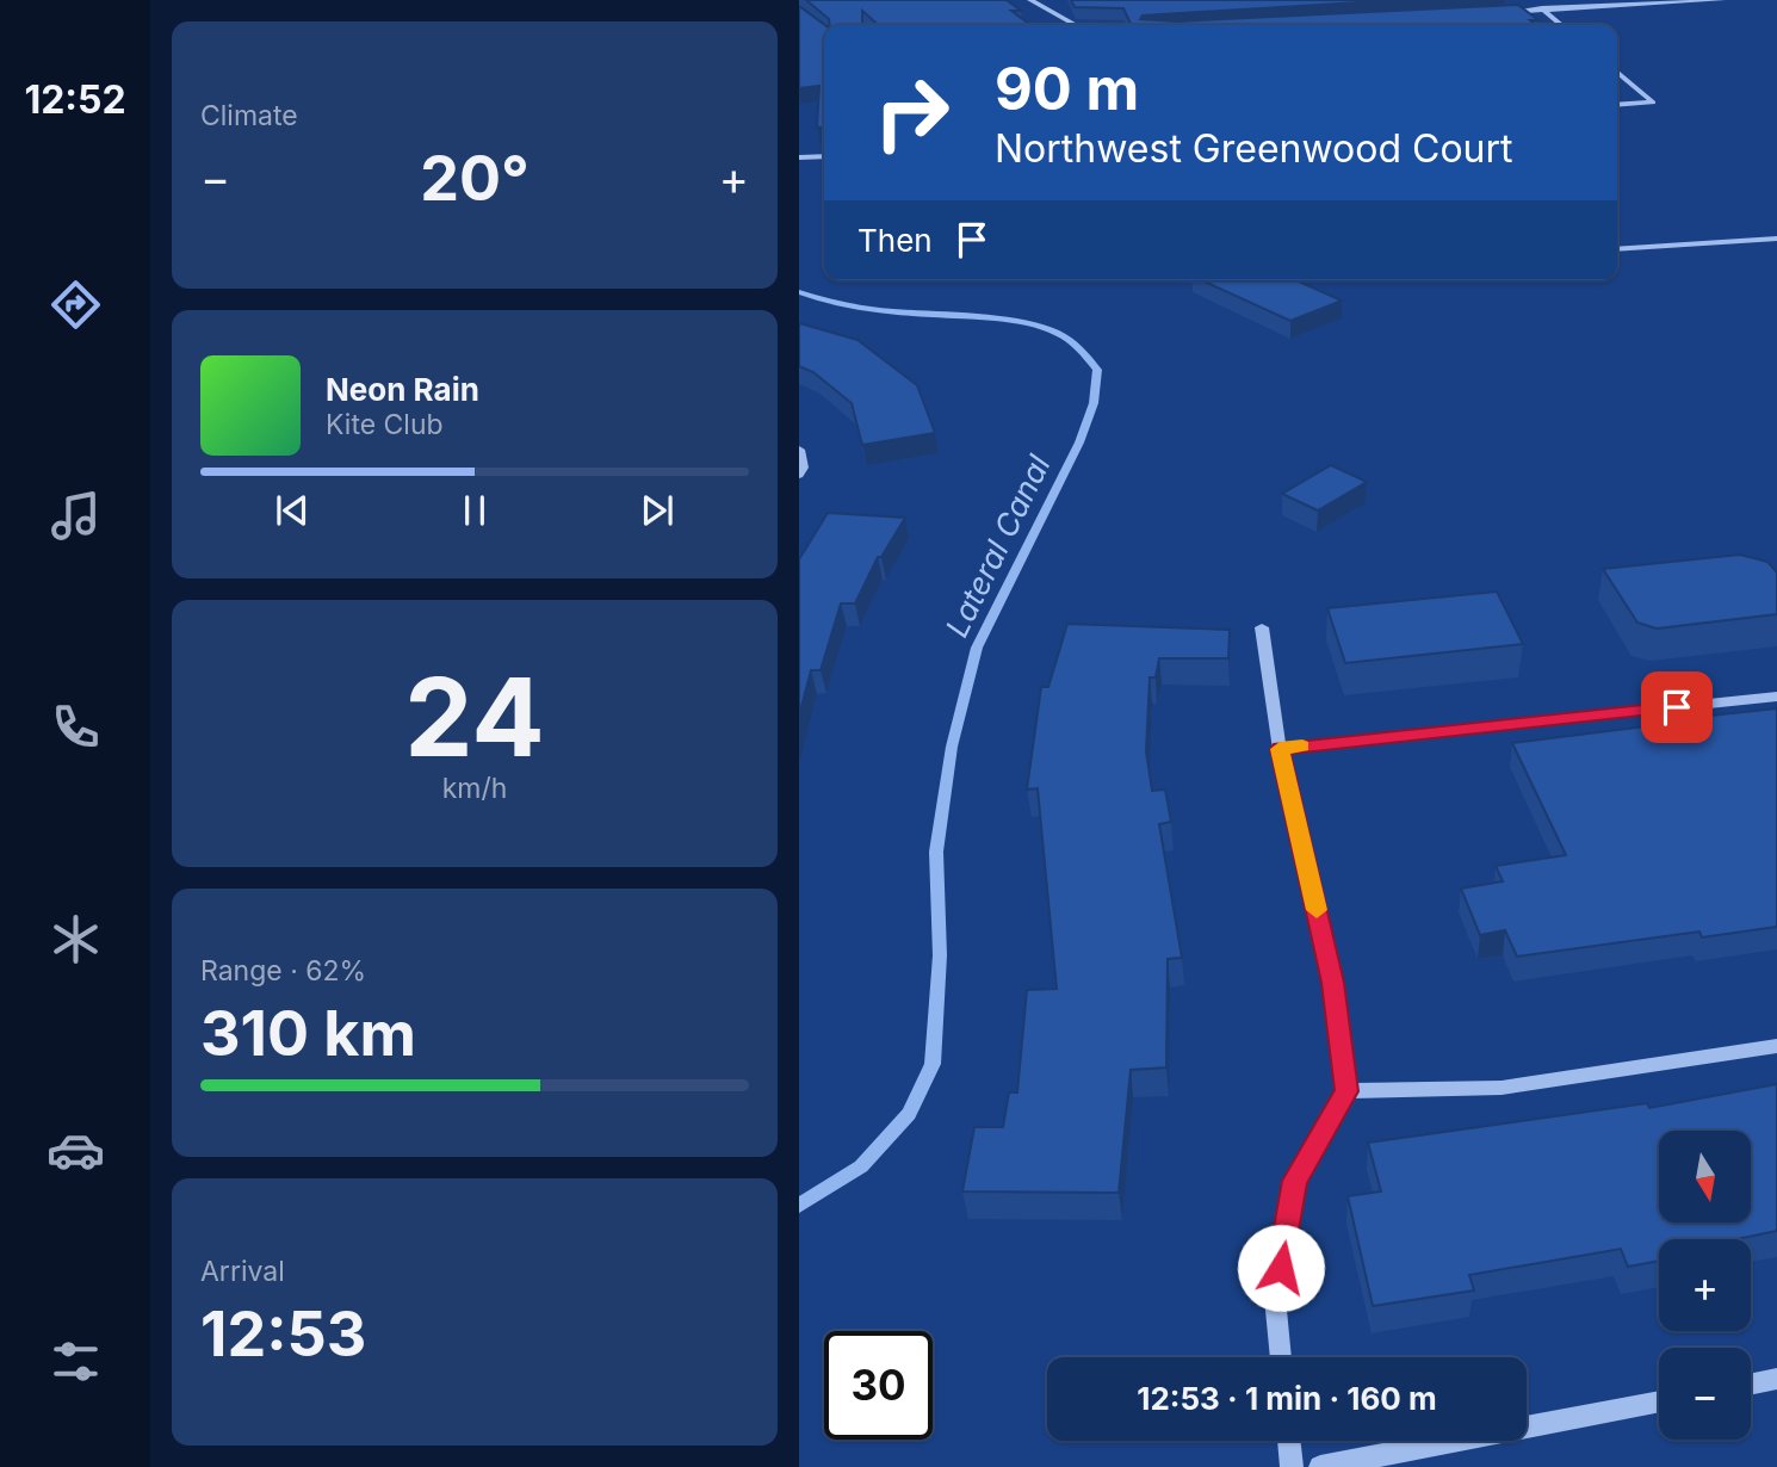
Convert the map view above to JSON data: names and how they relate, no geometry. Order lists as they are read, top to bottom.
{
  "water": ["Lateral Canal"],
  "north": "bottom",
  "page": {
    "tabs": "12:52",
    "tile": [
      "Climate",
      ["24", "km/h"],
      ["Range · 62%", "310 km"],
      ["Arrival", "12:53"]
    ],
    "turn": ["90 m", "Northwest Greenwood Court"],
    "heat": ["−", "20°", "+"],
    "then": "Then",
    "song": ["Neon Rain", "Kite Club"],
    "map_buttons": ["+", "−"],
    "limit": "30",
    "trip": "12:53 · 1 min · 160 m"
  }
}
